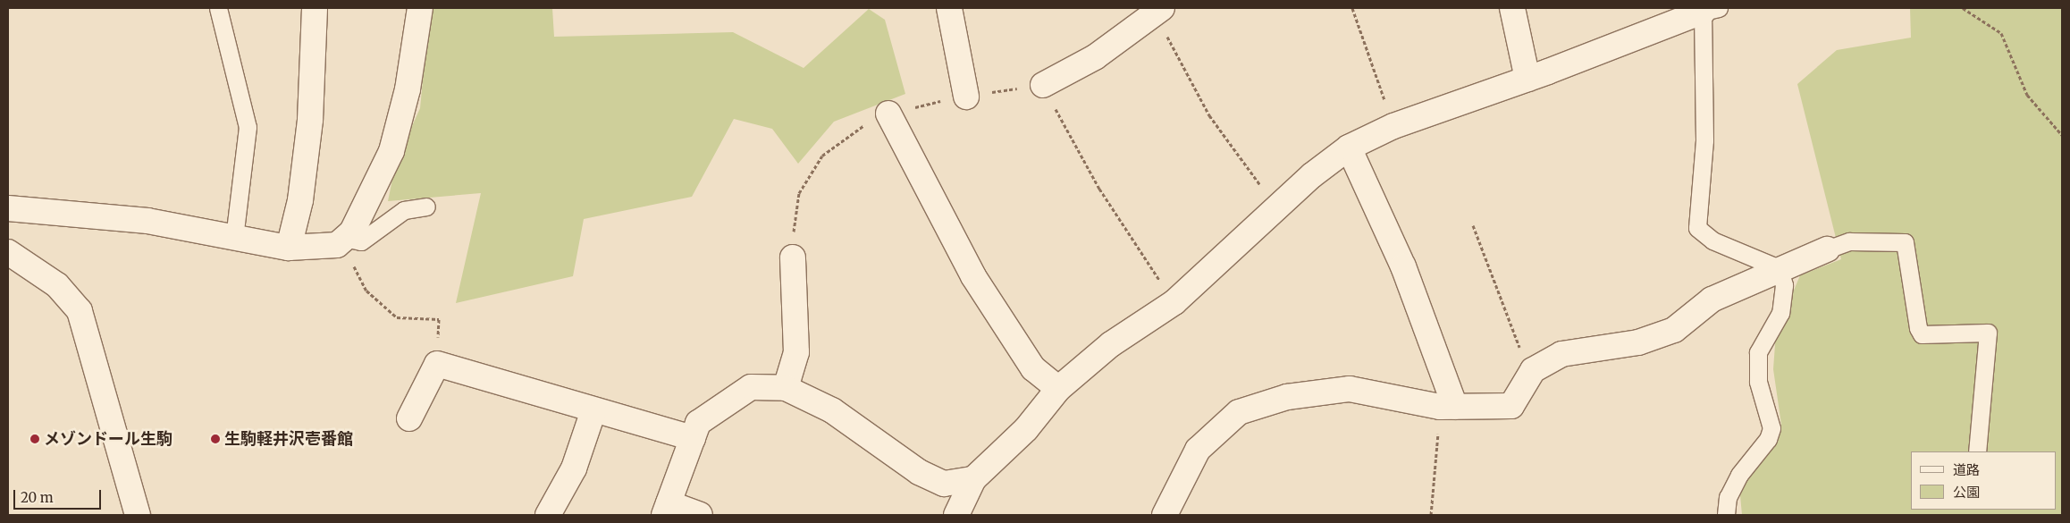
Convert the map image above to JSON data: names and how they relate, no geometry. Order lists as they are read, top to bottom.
{
  "places": ["メゾンドール生駒", "生駒軽井沢壱番館"],
  "legend": ["道路", "公園"],
  "scale_bar": "20 m"
}
